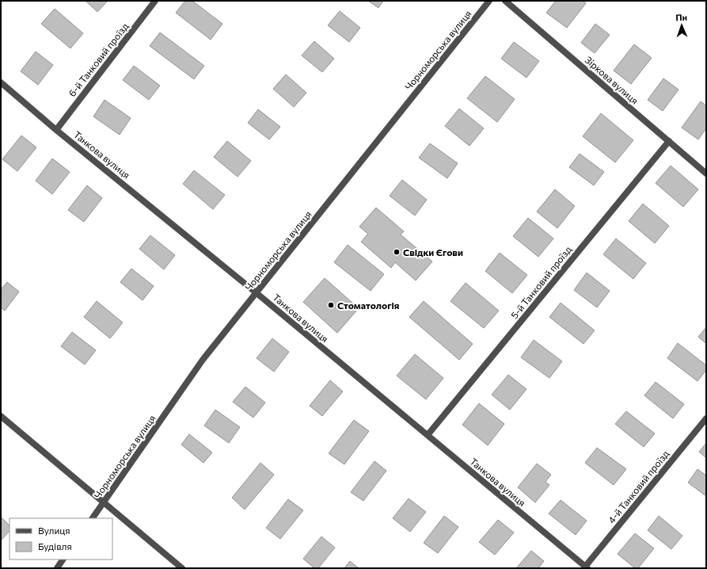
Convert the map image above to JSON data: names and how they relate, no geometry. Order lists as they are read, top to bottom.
{
  "streets": {
    "street": [
      "Чорноморська вулиця",
      "6-й Танковий проїзд",
      "Зіркова вулиця",
      "Танкова вулиця",
      "5-й Танковий проїзд",
      "4-й Танковий проїзд"
    ]
  },
  "crossings": [
    ["Чорноморська вулиця", "Танкова вулиця"],
    ["6-й Танковий проїзд", "Танкова вулиця"],
    ["Зіркова вулиця", "5-й Танковий проїзд"],
    ["Танкова вулиця", "5-й Танковий проїзд"],
    ["Танкова вулиця", "4-й Танковий проїзд"]
  ],
  "places": ["Свідки Єгови", "Стоматологія"],
  "legend": ["Вулиця", "Будівля"],
  "north": "top"
}
